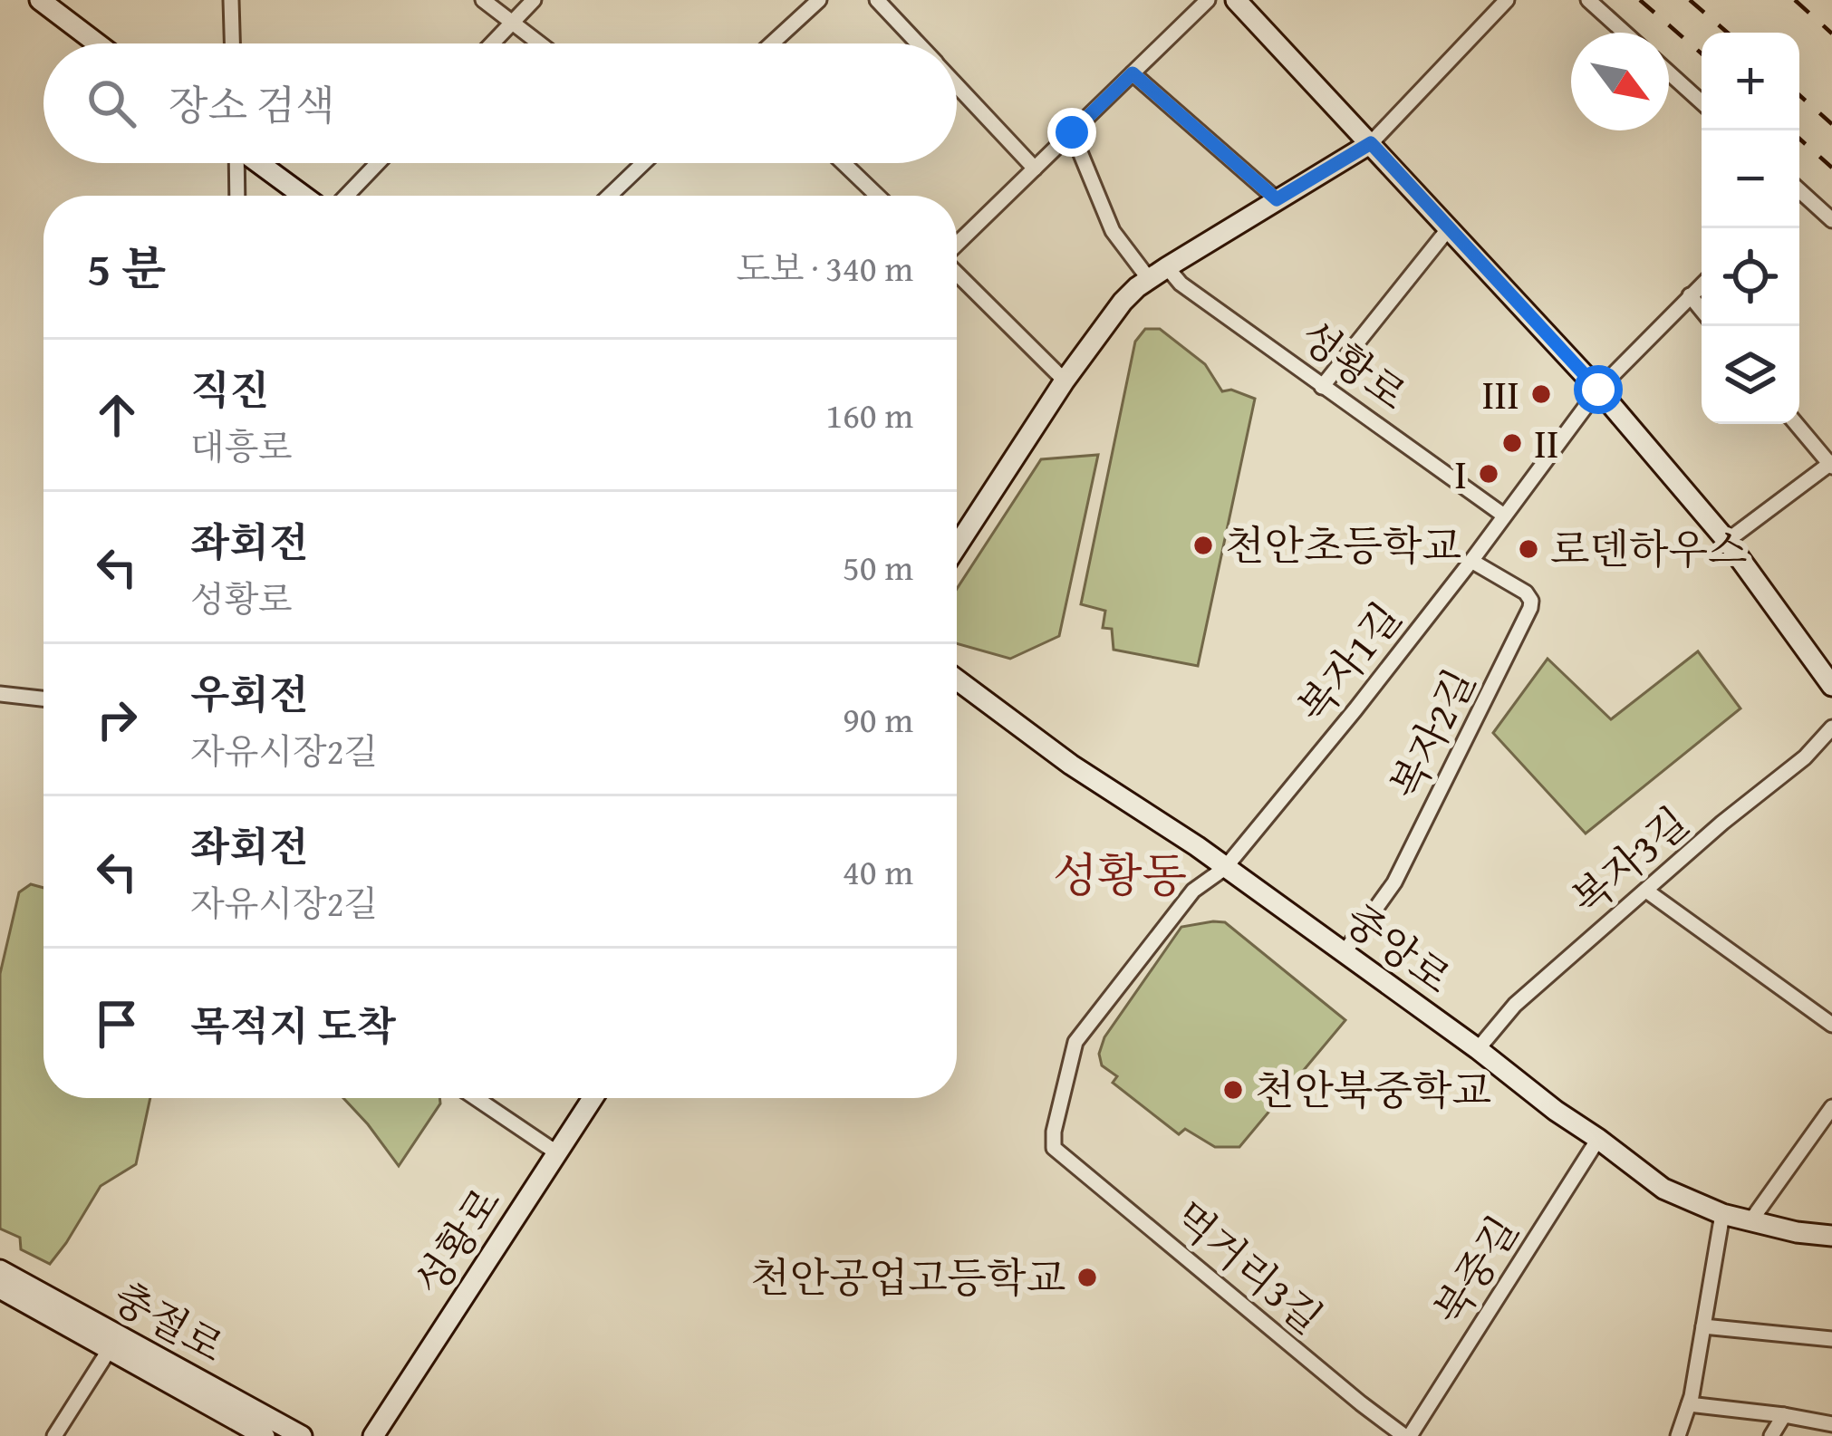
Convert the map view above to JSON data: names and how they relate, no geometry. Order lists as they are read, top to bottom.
{
  "streets": {
    "street": [
      "성황로",
      "복자1길",
      "복자2길",
      "복자3길",
      "중앙로",
      "먹거리3길",
      "북중길",
      "충절로"
    ]
  },
  "crossings": [
    ["성황로", "복자1길"],
    ["복자1길", "복자2길"],
    ["복자1길", "중앙로"],
    ["복자1길", "먹거리3길"],
    ["복자2길", "중앙로"],
    ["복자3길", "중앙로"],
    ["중앙로", "북중길"],
    ["먹거리3길", "북중길"]
  ],
  "districts": ["성황동"],
  "places": [
    "Ⅲ",
    "Ⅱ",
    "Ⅰ",
    "천안초등학교",
    "로덴하우스",
    "천안북중학교",
    "천안공업고등학교"
  ],
  "north": "bottom right",
  "page": {
    "map_buttons": ["+", "−"],
    "search": "장소 검색",
    "heading": ["5 분", "도보 · 340 m"],
    "list": [
      ["직진", "대흥로", "160 m"],
      ["좌회전", "성황로", "50 m"],
      ["우회전", "자유시장2길", "90 m"],
      ["좌회전", "자유시장2길", "40 m"],
      "목적지 도착"
    ]
  }
}
